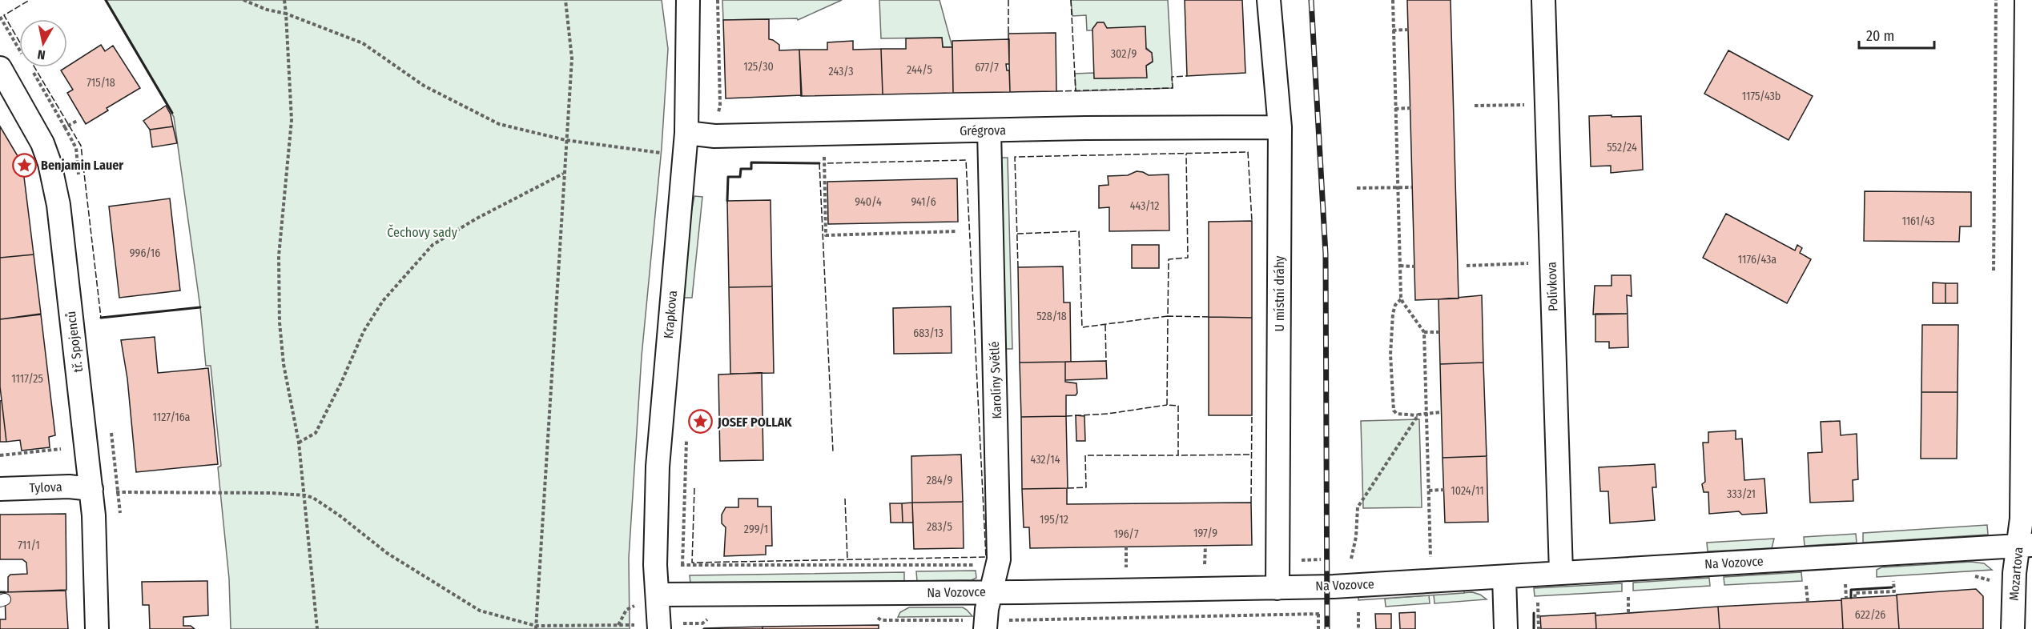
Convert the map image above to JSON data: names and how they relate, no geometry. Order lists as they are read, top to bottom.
{
  "streets": {
    "street": [
      "Grégrova",
      "Polívkova",
      "U místní dráhy",
      "Krapkova",
      "tř. Spojenců",
      "Karolíny Světlé",
      "Tylova",
      "Na Vozovce",
      "Mozartova"
    ]
  },
  "crossings": [
    ["Grégrova", "U místní dráhy"],
    ["Grégrova", "Krapkova"],
    ["Grégrova", "Karolíny Světlé"],
    ["Polívkova", "Na Vozovce"],
    ["U místní dráhy", "Na Vozovce"],
    ["Krapkova", "Na Vozovce"],
    ["tř. Spojenců", "Tylova"],
    ["Karolíny Světlé", "Na Vozovce"],
    ["Na Vozovce", "Mozartova"]
  ],
  "parks": ["Čechovy sady"],
  "places": {
    "place": ["Benjamin Lauer", "JOSEF POLLAK"]
  },
  "house_numbers": [
    "302/9",
    "125/30",
    "677/7",
    "244/5",
    "243/3",
    "715/18",
    "1175/43b",
    "552/24",
    "940/4",
    "941/6",
    "443/12",
    "1161/43",
    "996/16",
    "1176/43a",
    "528/18",
    "683/13",
    "1117/25",
    "1127/16a",
    "432/14",
    "284/9",
    "1024/11",
    "333/21",
    "195/12",
    "283/5",
    "299/1",
    "197/9",
    "196/7",
    "711/1",
    "622/26"
  ],
  "scale_bar": "20 m",
  "north": "bottom"
}
